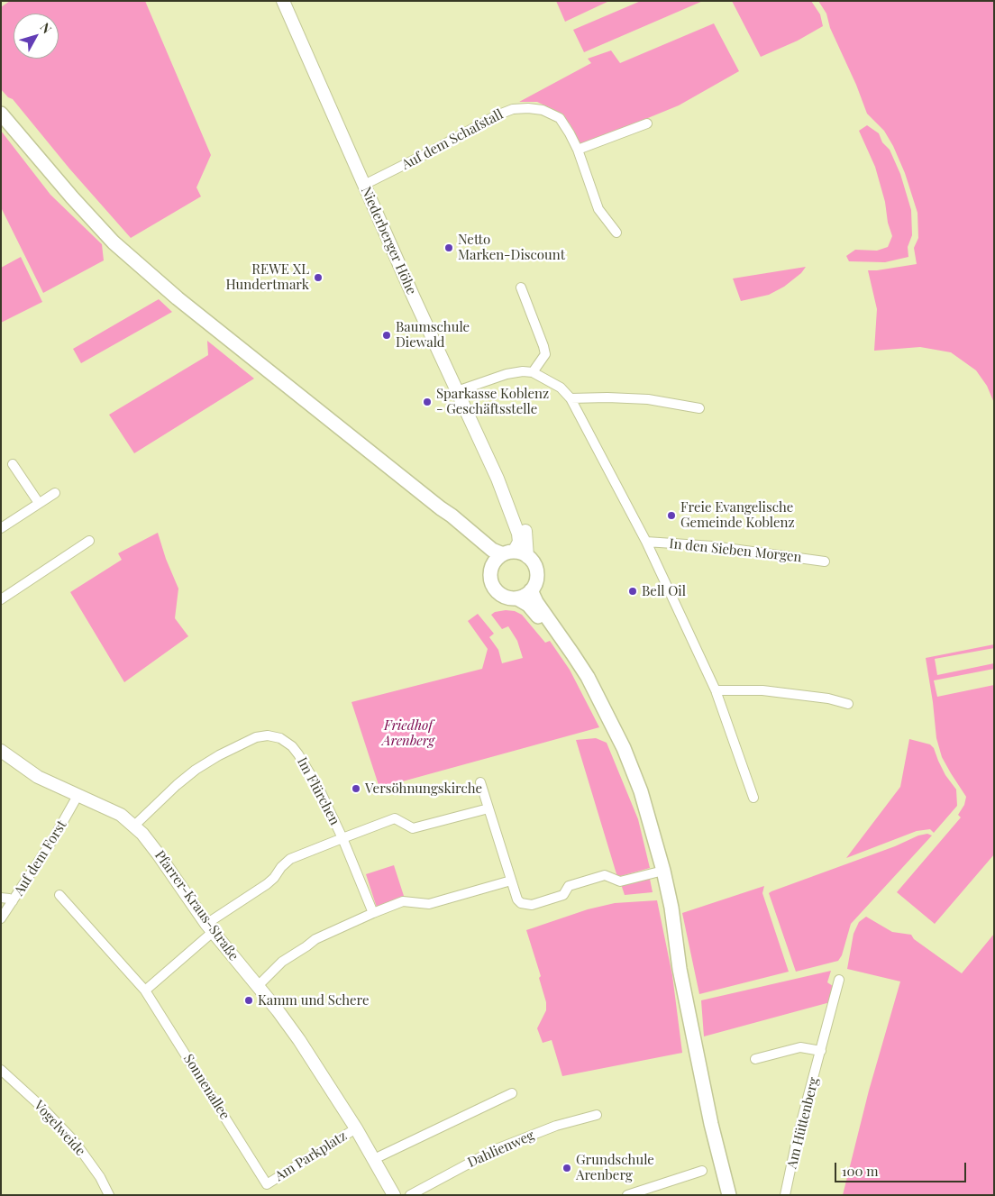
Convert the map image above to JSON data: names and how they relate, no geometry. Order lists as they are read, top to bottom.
{
  "streets": {
    "street": [
      "Auf dem Schafstall",
      "Niederberger Höhe",
      "In den Sieben Morgen",
      "Im Flürchen",
      "Auf dem Forst",
      "Pfarrer-Kraus-Straße",
      "Sonnenallee",
      "Am Hüttenberg",
      "Vogelweide",
      "Dahlienweg",
      "Am Parkplatz"
    ]
  },
  "crossings": [
    ["Auf dem Schafstall", "Niederberger Höhe"],
    ["Im Flürchen", "Pfarrer-Kraus-Straße"],
    ["Auf dem Forst", "Pfarrer-Kraus-Straße"],
    ["Pfarrer-Kraus-Straße", "Am Parkplatz"],
    ["Sonnenallee", "Am Parkplatz"]
  ],
  "parks": ["Friedhof Arenberg"],
  "places": [
    "Netto Marken-Discount",
    "REWE XL Hundertmark",
    "Baumschule Diewald",
    "Sparkasse Koblenz - Geschäftsstelle",
    "Freie Evangelische Gemeinde Koblenz",
    "Bell Oil",
    "Versöhnungskirche",
    "Kamm und Schere",
    "Grundschule Arenberg"
  ],
  "scale_bar": "100 m",
  "north": "top right"
}
